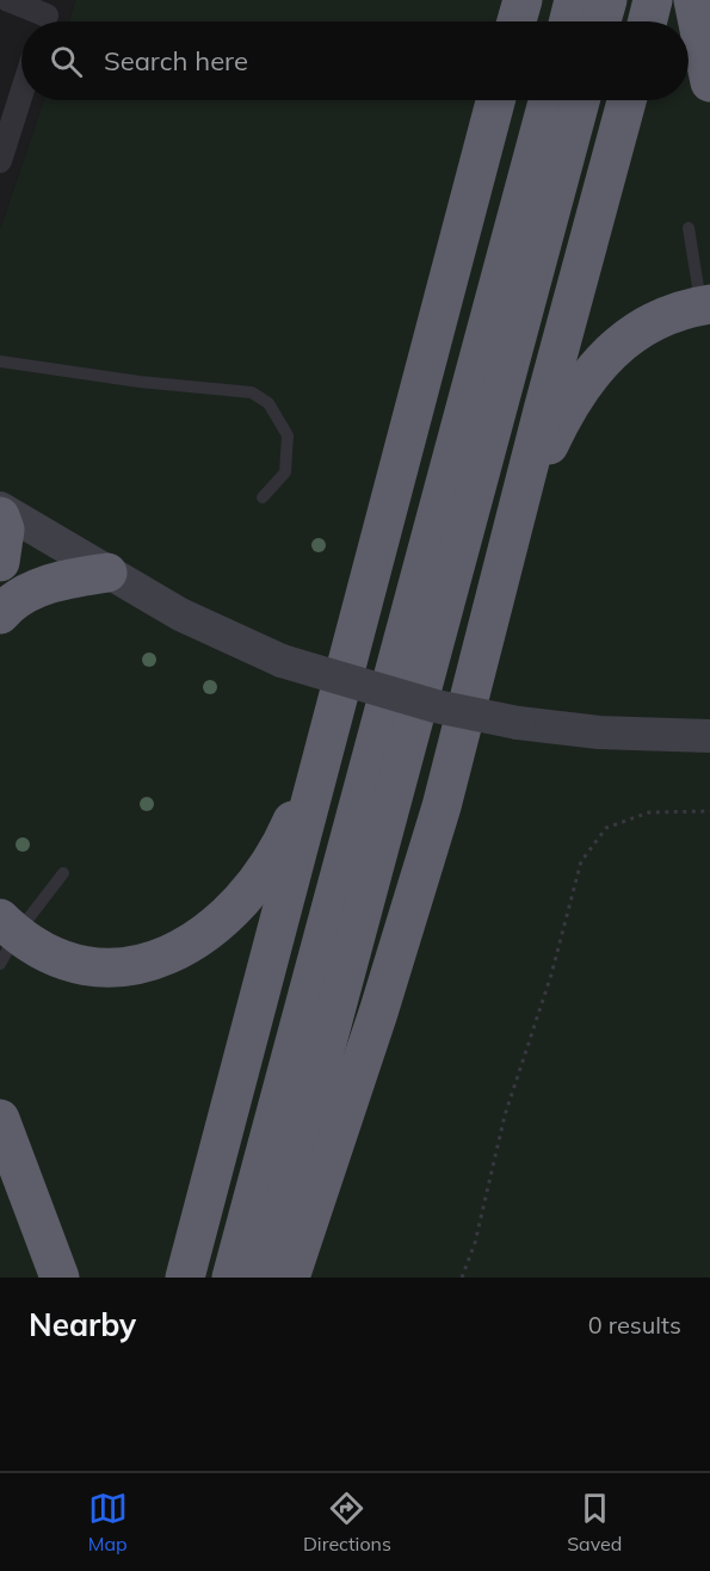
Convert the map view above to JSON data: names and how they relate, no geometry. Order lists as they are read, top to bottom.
{
  "page": {
    "search": "Search here",
    "heading": ["Nearby", "0 results"],
    "nav": ["Map", "Directions", "Saved"]
  }
}
